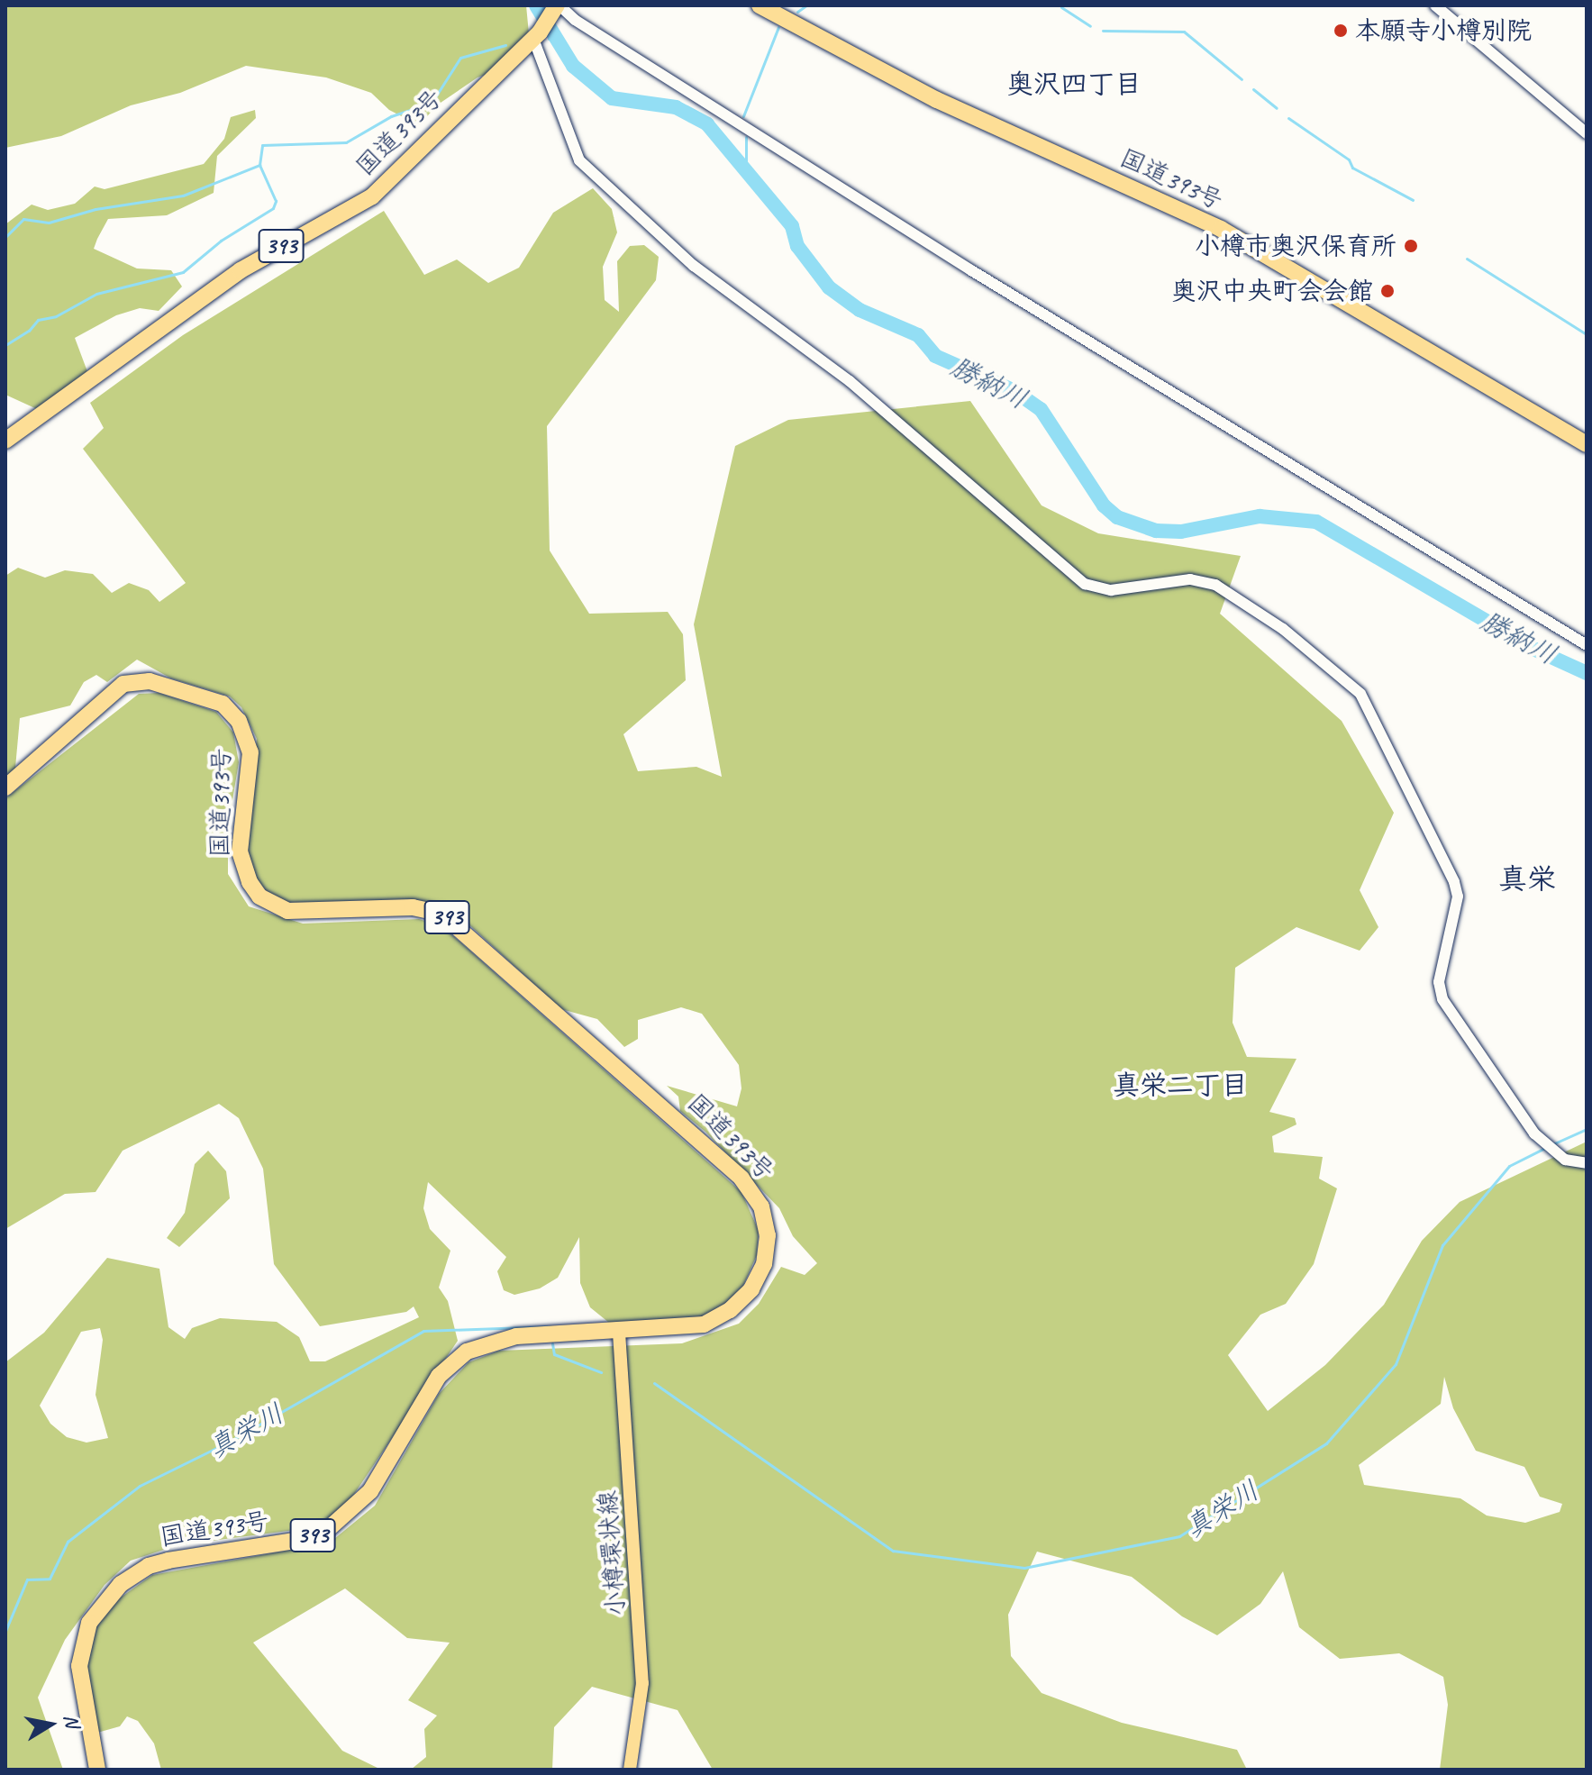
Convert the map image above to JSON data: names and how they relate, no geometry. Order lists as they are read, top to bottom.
{
  "streets": {
    "highway": ["国道393号", "393"],
    "main road": ["小樽環状線"]
  },
  "crossings": [
    ["国道393号", "小樽環状線"]
  ],
  "districts": ["奥沢四丁目", "真栄", "真栄二丁目"],
  "water": ["勝納川", "真栄川"],
  "places": ["本願寺小樽別院", "小樽市奥沢保育所", "奥沢中央町会会館"],
  "north": "right"
}
